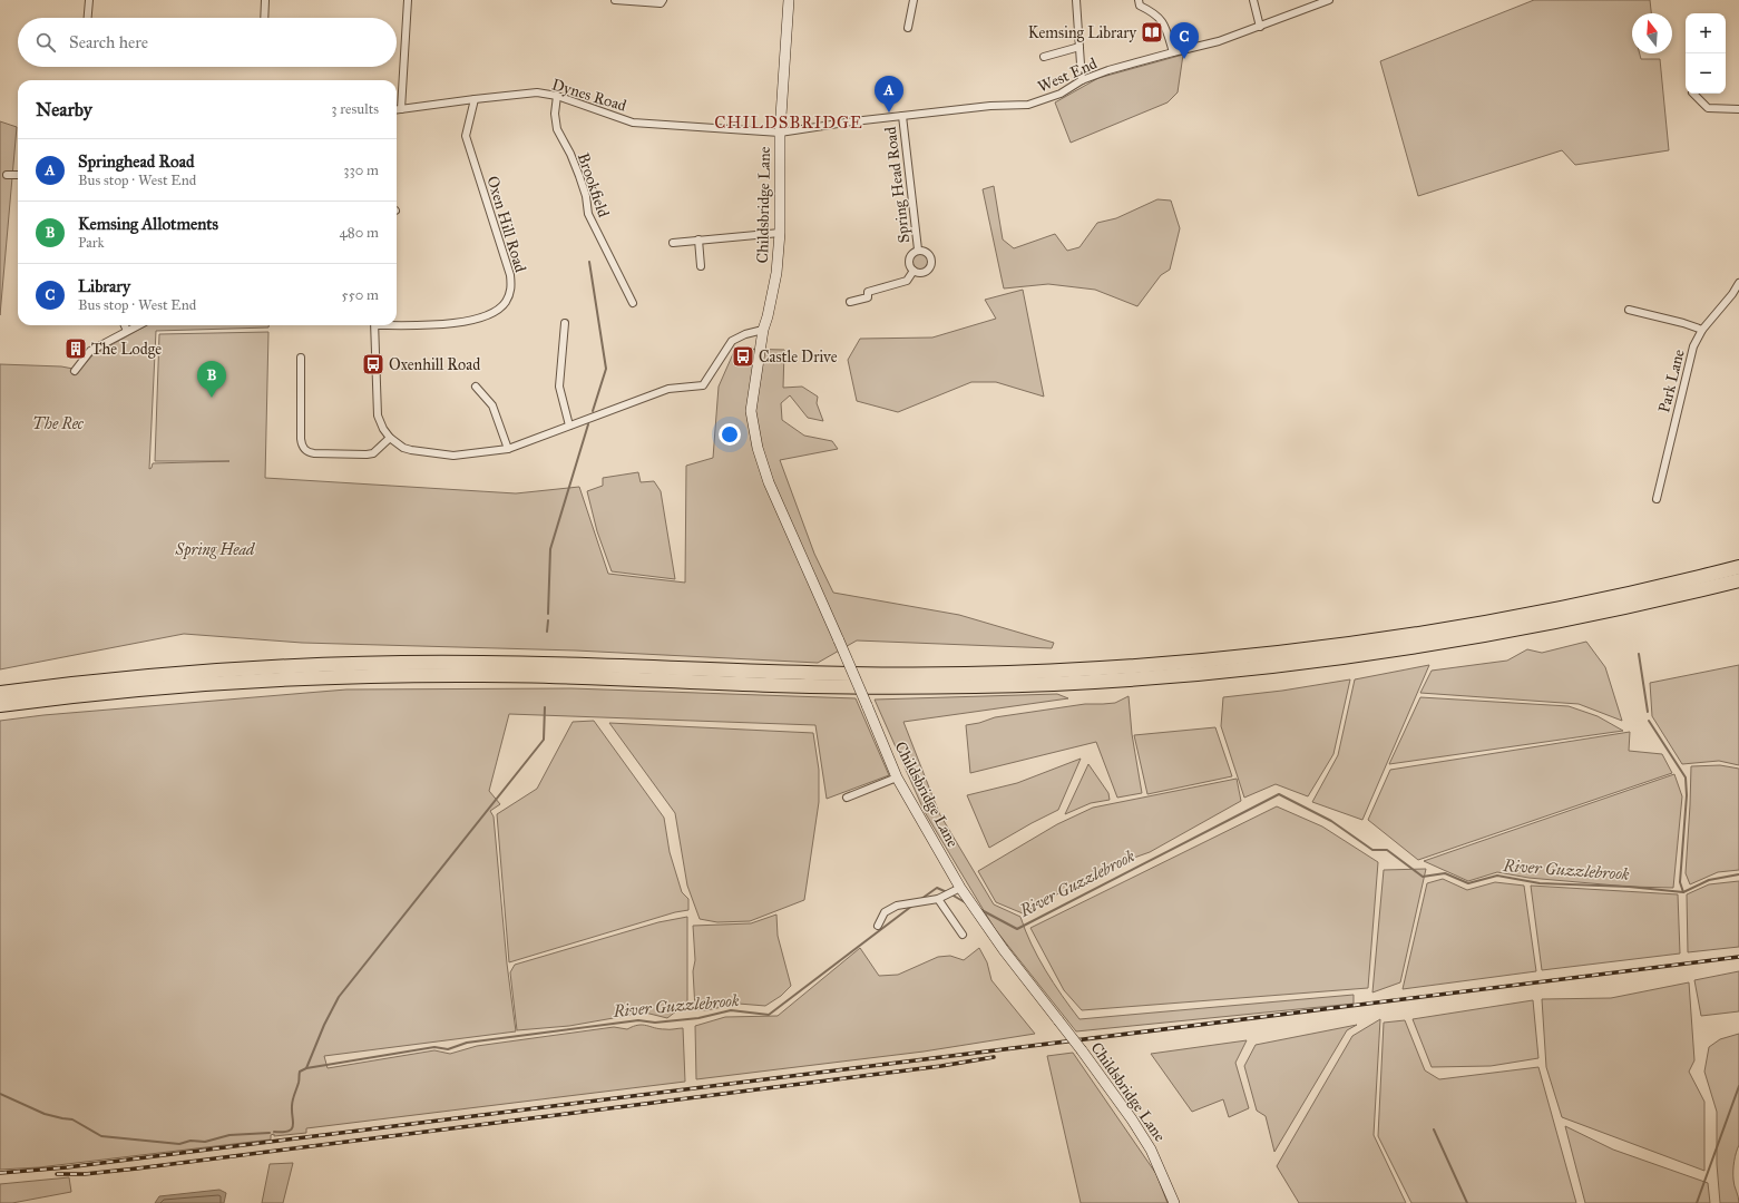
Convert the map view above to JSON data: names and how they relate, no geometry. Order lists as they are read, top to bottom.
{
  "streets": {
    "street": [
      "West End",
      "Dynes Road",
      "Brookfield",
      "Spring Head Road",
      "Childsbridge Lane",
      "Oxen Hill Road",
      "Park Lane"
    ]
  },
  "crossings": [
    ["West End", "Dynes Road"],
    ["West End", "Spring Head Road"],
    ["West End", "Childsbridge Lane"],
    ["Dynes Road", "Brookfield"],
    ["Dynes Road", "Childsbridge Lane"],
    ["Dynes Road", "Oxen Hill Road"]
  ],
  "districts": ["CHILDSBRIDGE"],
  "water": ["River Guzzlebrook"],
  "parks": ["The Rec", "Spring Head"],
  "places": {
    "library": ["Kemsing Library"],
    "building": ["The Lodge"],
    "bus stop": ["Castle Drive", "Oxenhill Road"]
  },
  "north": "top",
  "page": {
    "map_buttons": ["+", "−"],
    "search": "Search here",
    "pins": ["C", "A", "B"],
    "heading": ["Nearby", "3 results"],
    "list": [
      {
        "mark": "A",
        "name": "Springhead Road",
        "note": "Bus stop · West End",
        "value": "330 m"
      },
      {
        "mark": "B",
        "name": "Kemsing Allotments",
        "note": "Park",
        "value": "480 m"
      },
      {
        "mark": "C",
        "name": "Library",
        "note": "Bus stop · West End",
        "value": "550 m"
      }
    ]
  }
}
